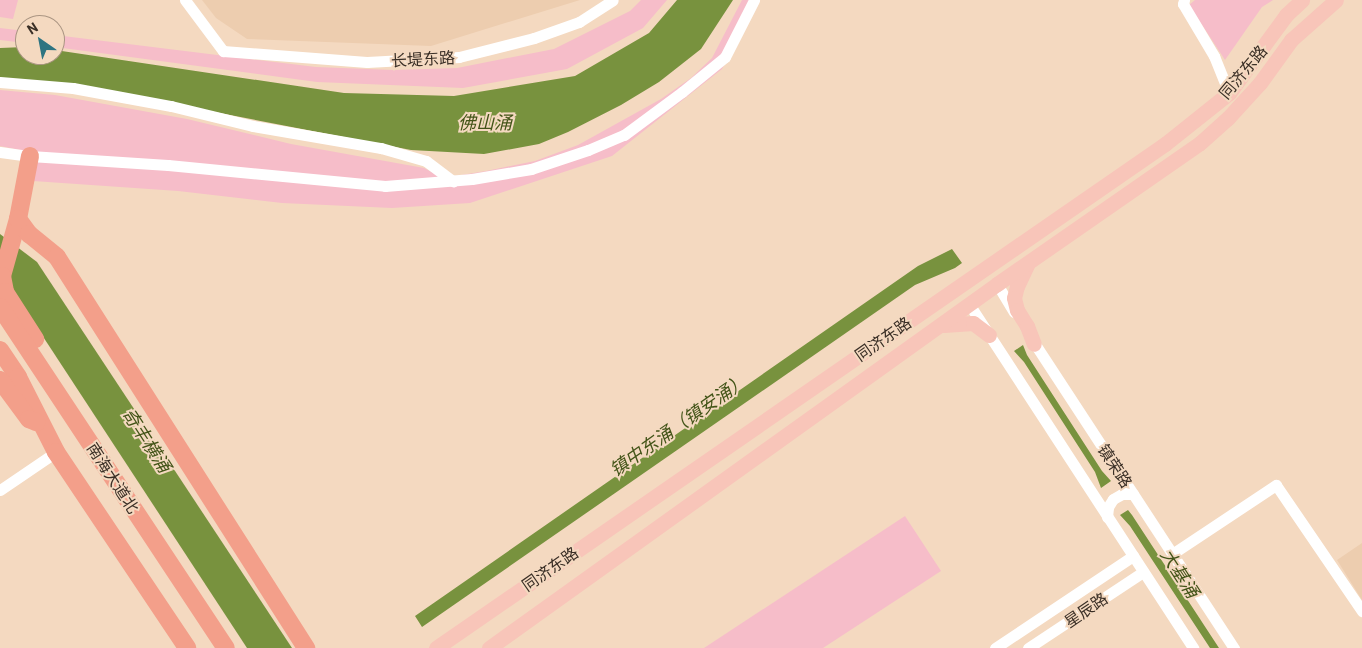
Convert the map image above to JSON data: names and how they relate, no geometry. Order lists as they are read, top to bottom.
{
  "streets": {
    "highway": ["南海大道北"],
    "main road": ["同济东路"],
    "street": ["长堤东路", "镇荣路", "星辰路"]
  },
  "crossings": [
    ["同济东路", "镇荣路"]
  ],
  "water": [
    "佛山涌",
    "镇中东涌（镇安涌）",
    "奇丰横涌",
    "大基涌"
  ],
  "north": "top left"
}
